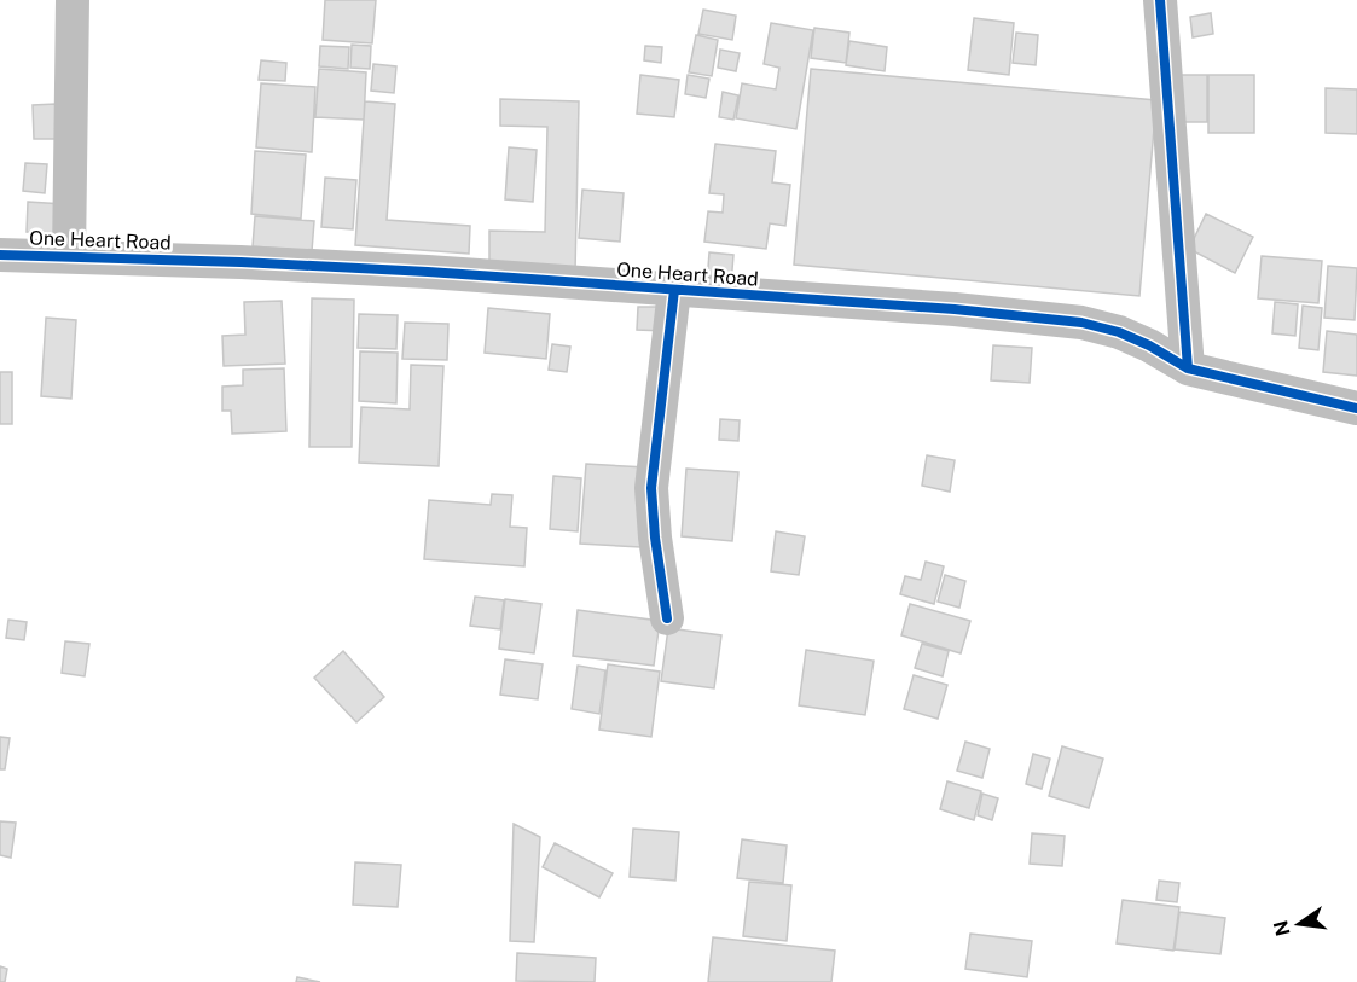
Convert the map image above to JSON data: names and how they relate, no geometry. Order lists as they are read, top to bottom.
{
  "streets": {
    "street": ["One Heart Road"]
  },
  "north": "left"
}
